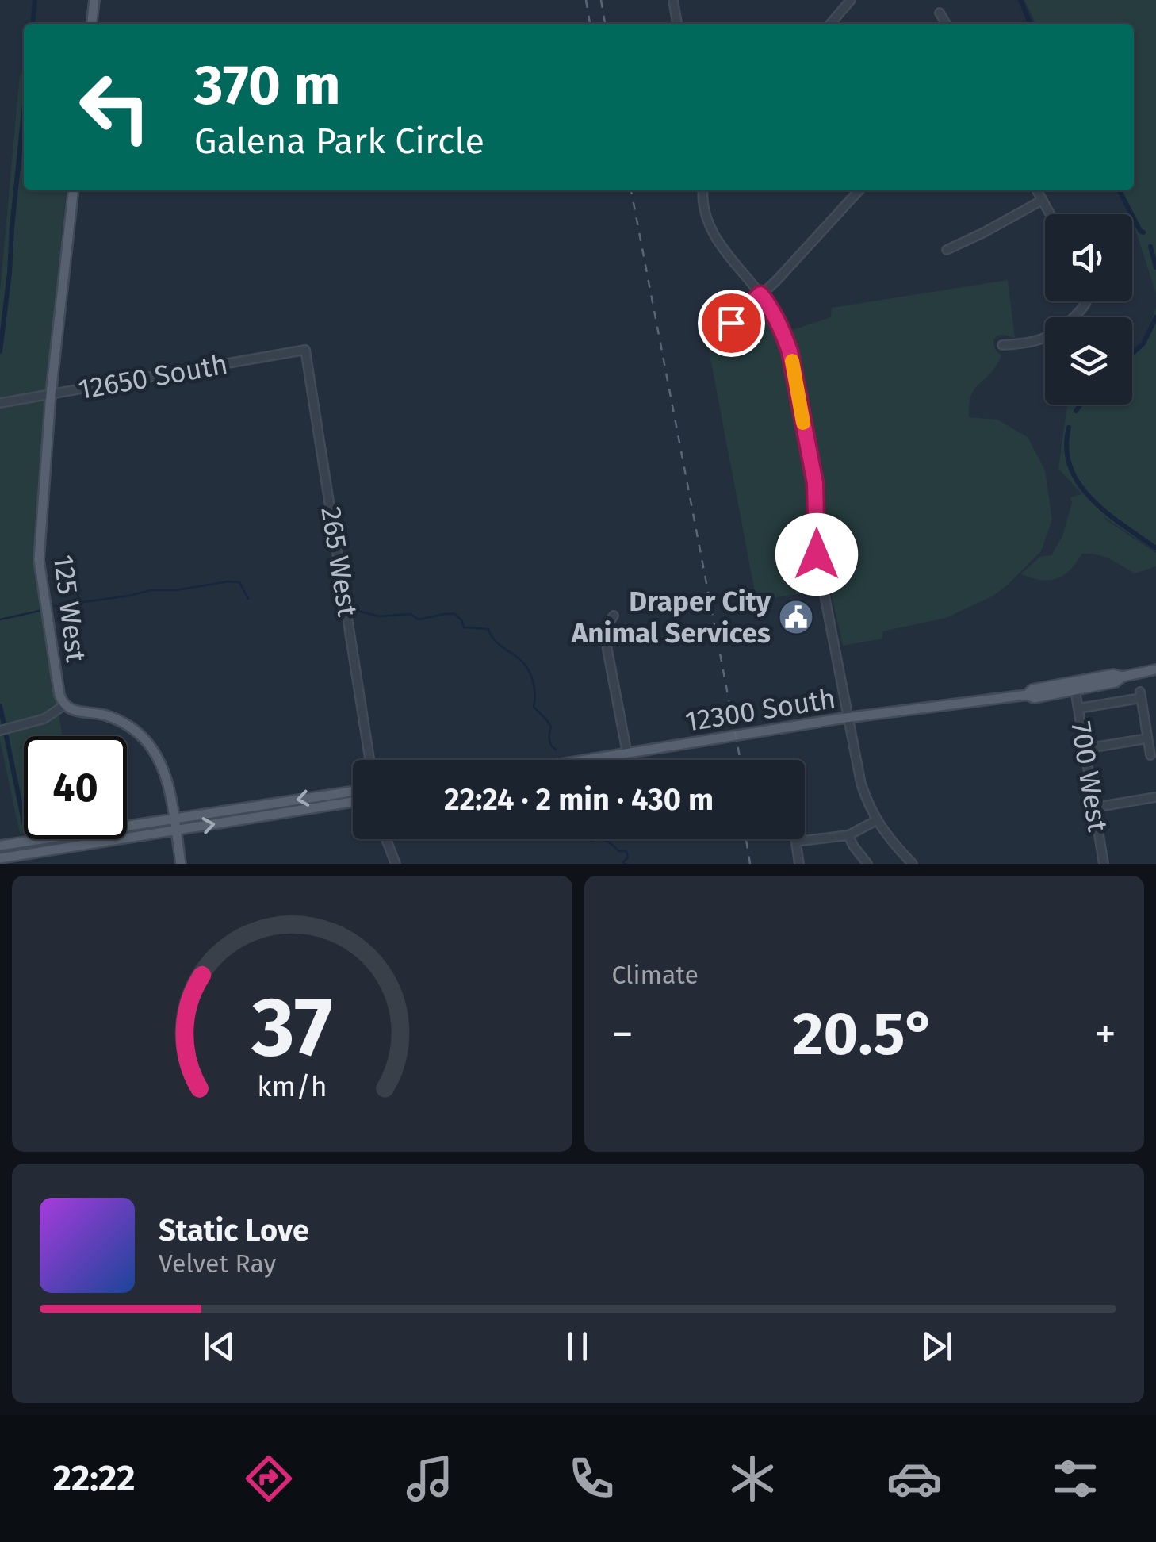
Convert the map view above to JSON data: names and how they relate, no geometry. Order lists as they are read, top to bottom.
{
  "streets": {
    "main road": ["125 West", "12300 South"],
    "street": ["12650 South", "265 West", "700 West"]
  },
  "crossings": [
    ["12650 South", "265 West"],
    ["12650 South", "125 West"],
    ["12300 South", "700 West"]
  ],
  "places": {
    "public building": ["Draper City Animal Services"]
  },
  "page": {
    "turn": ["370 m", "Galena Park Circle"],
    "limit": "40",
    "trip": "22:24 · 2 min · 430 m",
    "tile": "Climate",
    "heat": ["−", "20.5°", "+"],
    "song": ["Static Love", "Velvet Ray"],
    "tabs": "22:22",
    "gauge": ["37", "km/h"]
  }
}
